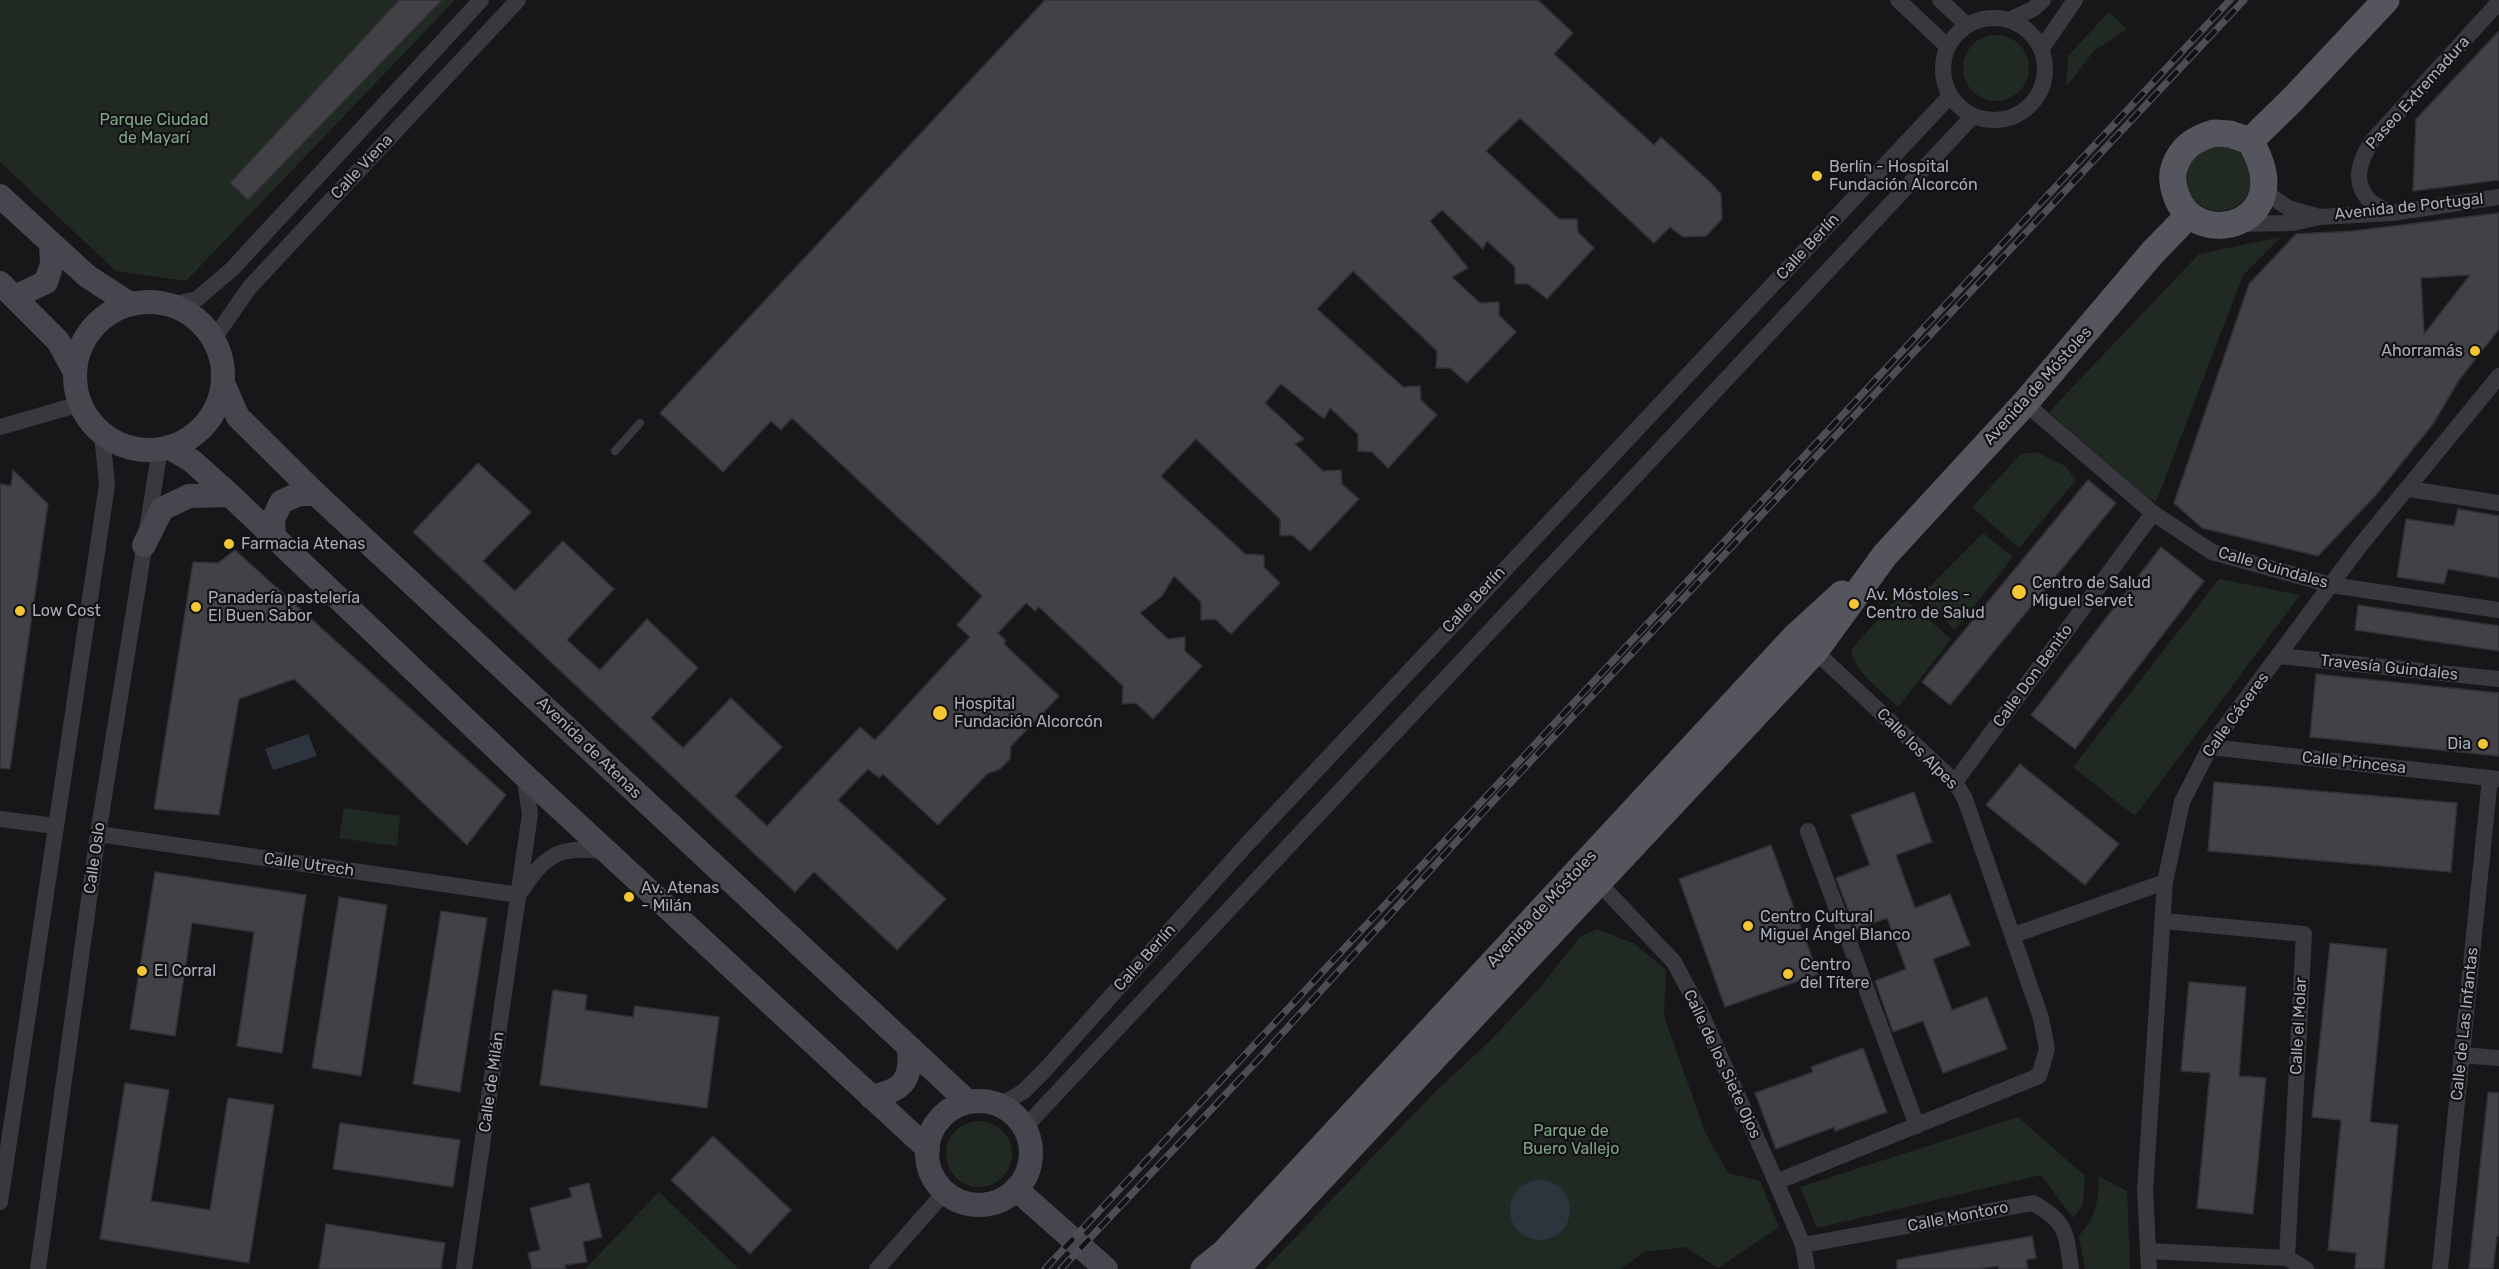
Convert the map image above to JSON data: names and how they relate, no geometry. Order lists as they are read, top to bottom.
{
  "streets": {
    "main road": ["Avenida de Móstoles"],
    "street": [
      "Paseo Extremadura",
      "Calle Viena",
      "Avenida de Portugal",
      "Calle Berlín",
      "Calle Guindales",
      "Travesía Guindales",
      "Calle Don Benito",
      "Calle Cáceres",
      "Avenida de Atenas",
      "Calle los Alpes",
      "Calle Princesa",
      "Calle Oslo",
      "Calle Utrech",
      "Calle de Las Infantas",
      "Calle el Molar",
      "Calle de los Siete Ojos",
      "Calle de Milán",
      "Calle Montoro"
    ]
  },
  "crossings": [
    ["Paseo Extremadura", "Avenida de Portugal"],
    ["Calle Viena", "Avenida de Atenas"],
    ["Calle Viena", "Calle Oslo"],
    ["Avenida de Portugal", "Avenida de Móstoles"],
    ["Calle Berlín", "Avenida de Atenas"],
    ["Avenida de Móstoles", "Calle Guindales"],
    ["Avenida de Móstoles", "Calle los Alpes"],
    ["Avenida de Móstoles", "Calle de los Siete Ojos"],
    ["Calle Guindales", "Calle Don Benito"],
    ["Calle Guindales", "Calle Cáceres"],
    ["Travesía Guindales", "Calle Cáceres"],
    ["Calle Don Benito", "Calle los Alpes"],
    ["Calle Cáceres", "Calle Princesa"],
    ["Calle Cáceres", "Calle el Molar"],
    ["Avenida de Atenas", "Calle Oslo"],
    ["Calle los Alpes", "Calle de los Siete Ojos"],
    ["Calle Princesa", "Calle de Las Infantas"],
    ["Calle Oslo", "Calle Utrech"],
    ["Calle Utrech", "Calle de Milán"],
    ["Calle de los Siete Ojos", "Calle Montoro"]
  ],
  "parks": ["Parque Ciudad de Mayarí", "Parque de Buero Vallejo"],
  "places": [
    "Berlín - Hospital Fundación Alcorcón",
    "Ahorramás",
    "Farmacia Atenas",
    "Centro de Salud Miguel Servet",
    "Av. Móstoles - Centro de Salud",
    "Panadería pastelería El Buen Sabor",
    "Low Cost",
    "Hospital Fundación Alcorcón",
    "Dia",
    "Av. Atenas - Milán",
    "Centro Cultural Miguel Ángel Blanco",
    "El Corral",
    "Centro del Títere"
  ]
}
